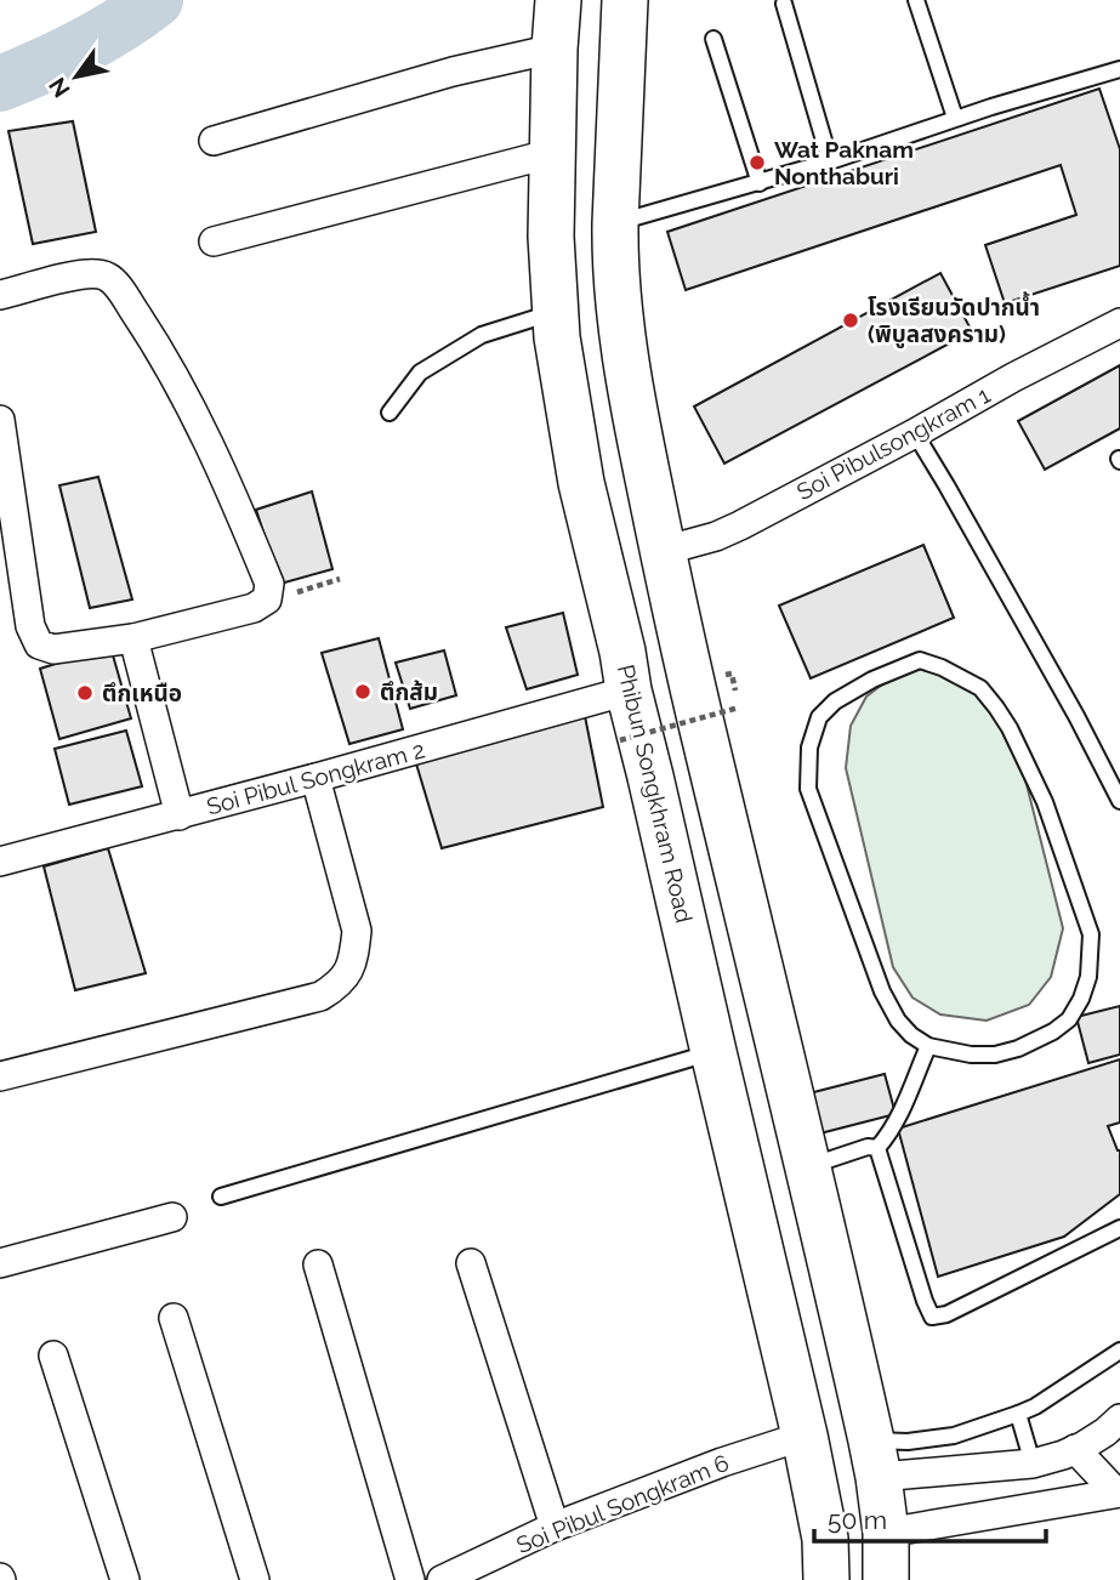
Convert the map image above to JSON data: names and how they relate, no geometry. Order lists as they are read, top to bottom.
{
  "streets": {
    "main road": ["Phibun Songkhram Road"],
    "street": ["Soi Pibulsongkram 1", "Soi Pibul Songkram 2", "Soi Pibul Songkram 6"]
  },
  "crossings": [
    ["Soi Pibul Songkram 2", "Phibun Songkhram Road"],
    ["Phibun Songkhram Road", "Soi Pibul Songkram 6"]
  ],
  "places": [
    "Wat Paknam Nonthaburi",
    "โรงเรียนวัดปากน้ำ (พิบูลสงคราม)",
    "ตึกส้ม",
    "ตึกเหนือ"
  ],
  "scale_bar": "50 m",
  "north": "bottom left"
}
